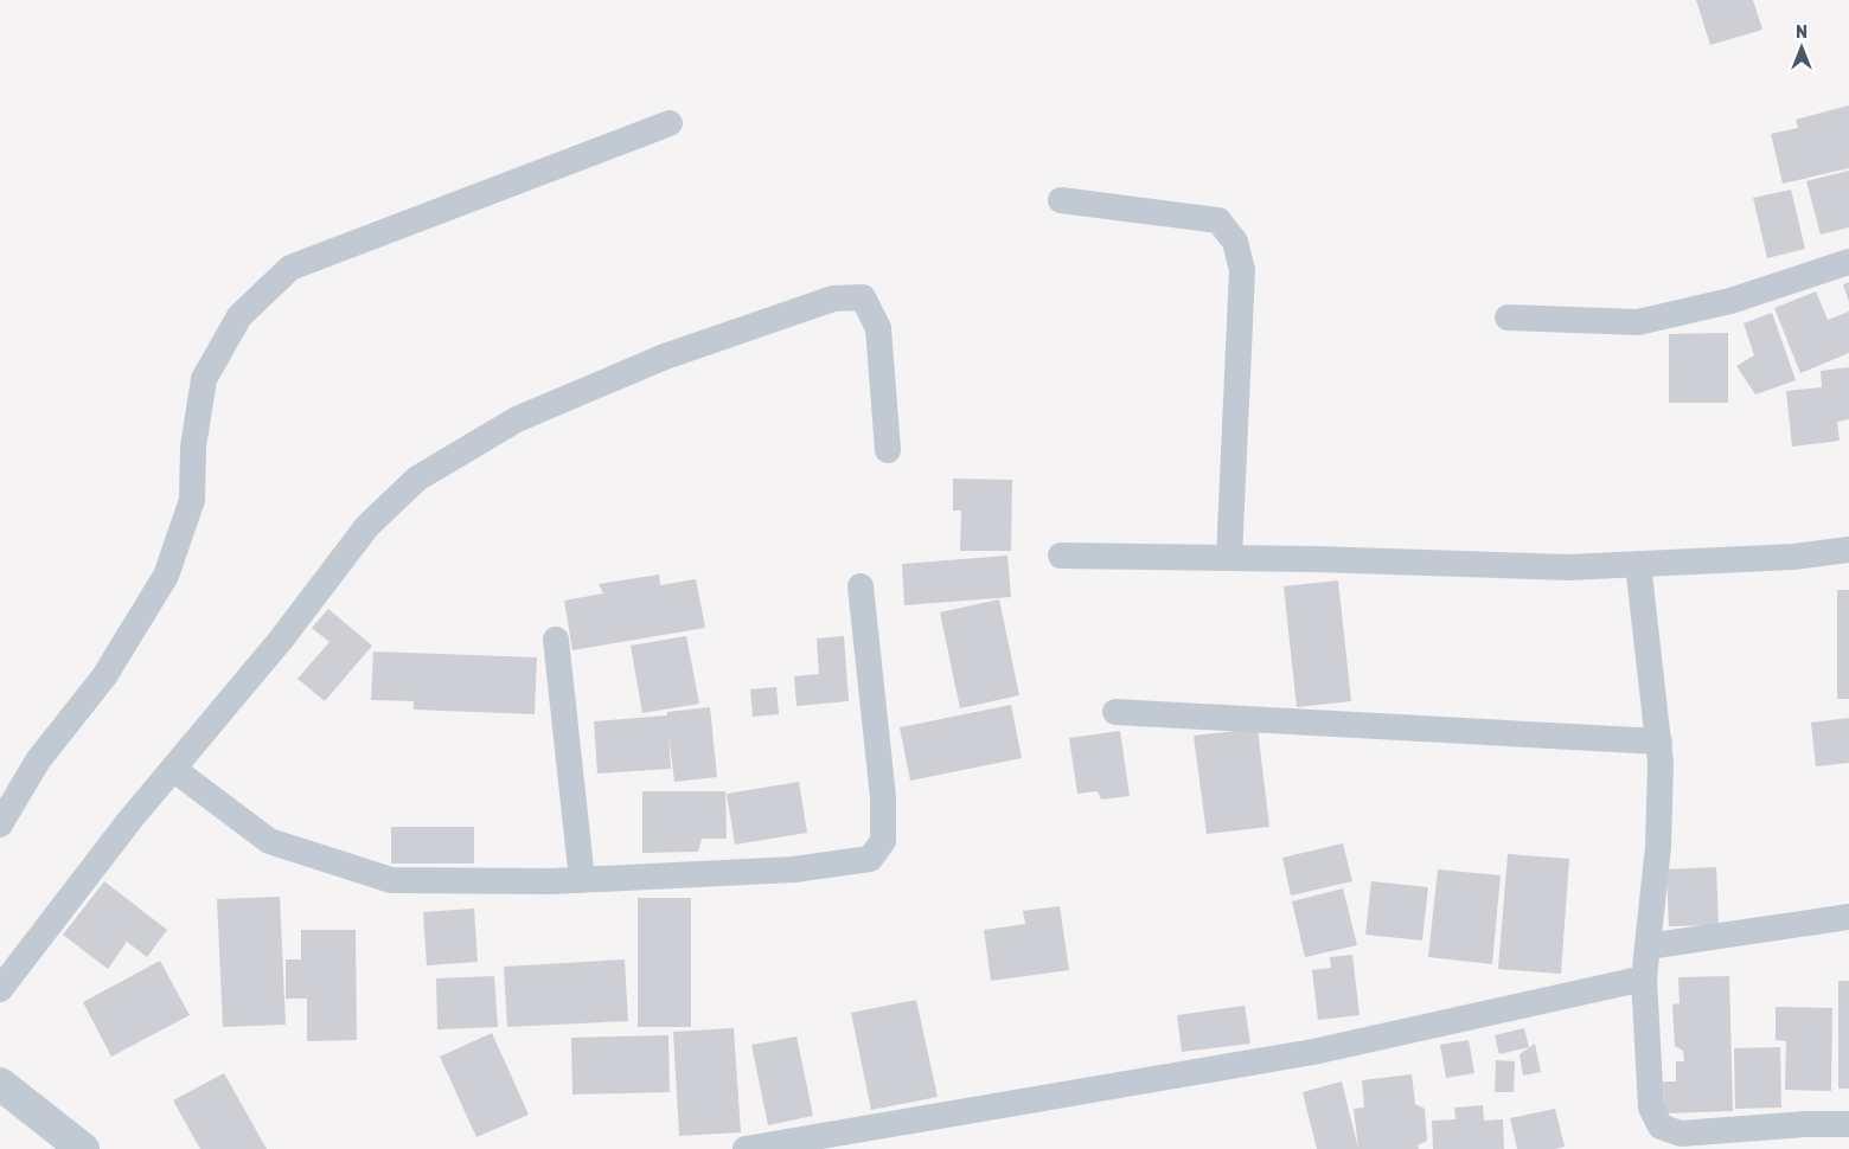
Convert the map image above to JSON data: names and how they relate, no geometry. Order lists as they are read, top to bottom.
{
  "north": "top"
}
